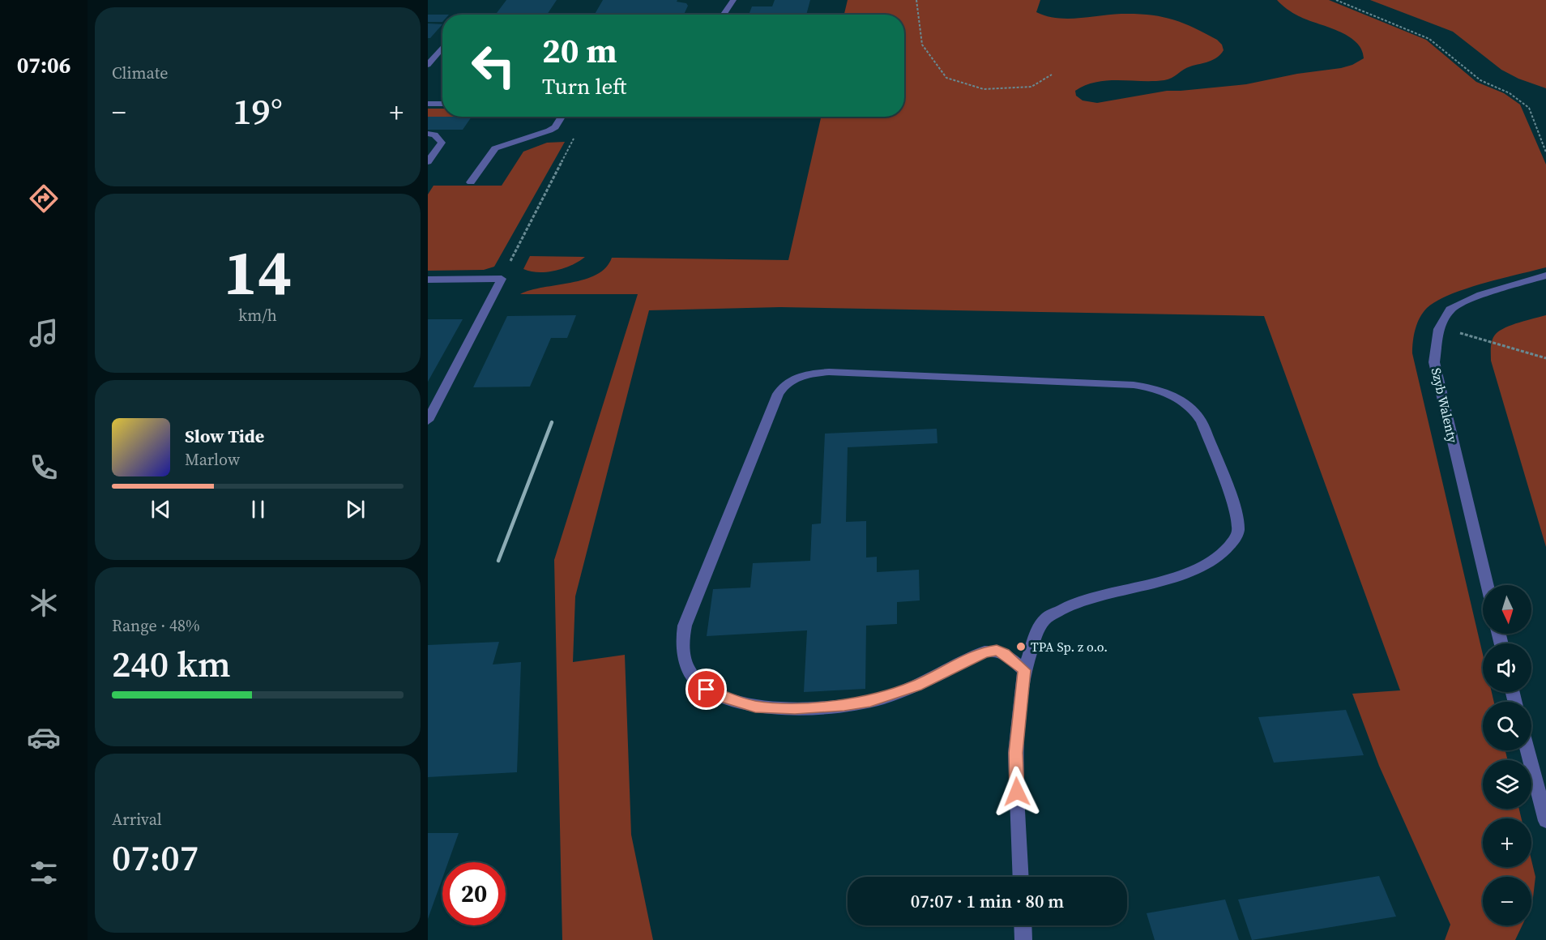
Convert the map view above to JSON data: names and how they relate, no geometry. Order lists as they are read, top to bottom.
{
  "streets": {
    "street": ["Szyb Walenty"]
  },
  "places": ["TPA Sp. z o.o."],
  "north": "bottom",
  "page": {
    "tabs": "07:06",
    "tile": [
      "Climate",
      ["14", "km/h"],
      ["Range · 48%", "240 km"],
      ["Arrival", "07:07"]
    ],
    "turn": ["20 m", "Turn left"],
    "heat": ["−", "19°", "+"],
    "song": ["Slow Tide", "Marlow"],
    "map_buttons": ["+", "−"],
    "limit": "20",
    "trip": "07:07 · 1 min · 80 m"
  }
}
